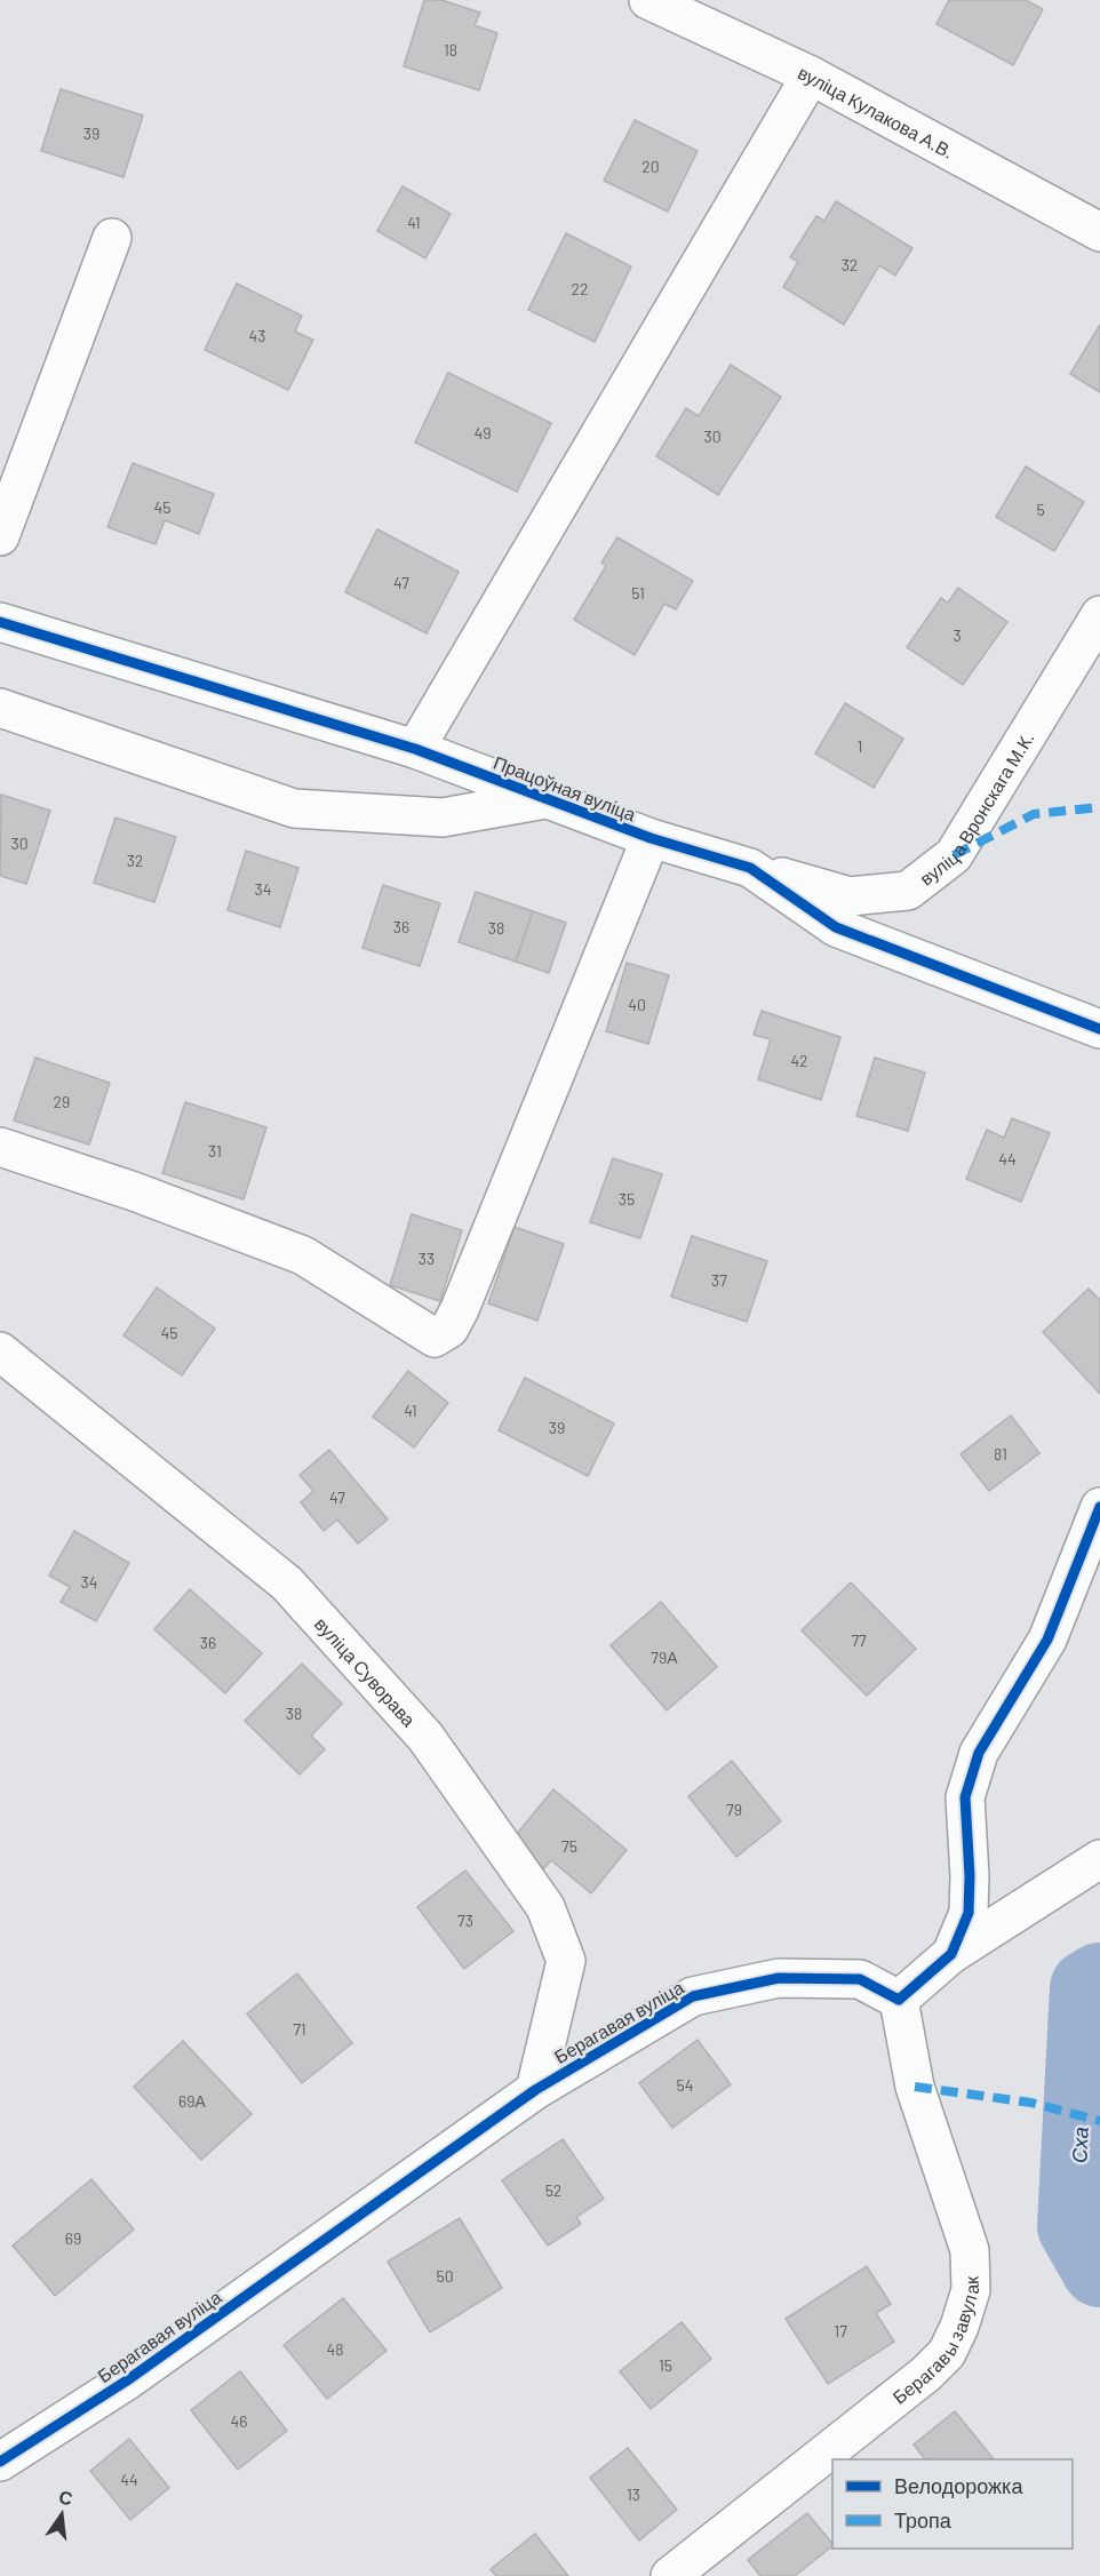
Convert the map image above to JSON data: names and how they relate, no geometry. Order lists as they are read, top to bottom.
{
  "streets": {
    "street": [
      "вуліца Кулакова А.В.",
      "Працоўная вуліца",
      "вуліца Вронскага М.К.",
      "вуліца Суворава",
      "Берагавая вуліца",
      "Берагавы завулак"
    ]
  },
  "crossings": [
    ["Працоўная вуліца", "вуліца Вронскага М.К."],
    ["вуліца Суворава", "Берагавая вуліца"],
    ["Берагавая вуліца", "Берагавы завулак"]
  ],
  "water": ["Сха"],
  "house_numbers": [
    "18",
    "39",
    "20",
    "41",
    "32",
    "22",
    "43",
    "49",
    "30",
    "45",
    "5",
    "47",
    "51",
    "3",
    "1",
    "30",
    "32",
    "34",
    "36",
    "38",
    "40",
    "42",
    "29",
    "31",
    "44",
    "35",
    "33",
    "37",
    "45",
    "41",
    "39",
    "81",
    "47",
    "34",
    "77",
    "36",
    "79А",
    "38",
    "79",
    "75",
    "73",
    "71",
    "54",
    "69А",
    "52",
    "69",
    "50",
    "17",
    "48",
    "15",
    "46",
    "44",
    "13"
  ],
  "legend": ["Велодорожка", "Тропа"],
  "north": "top"
}
